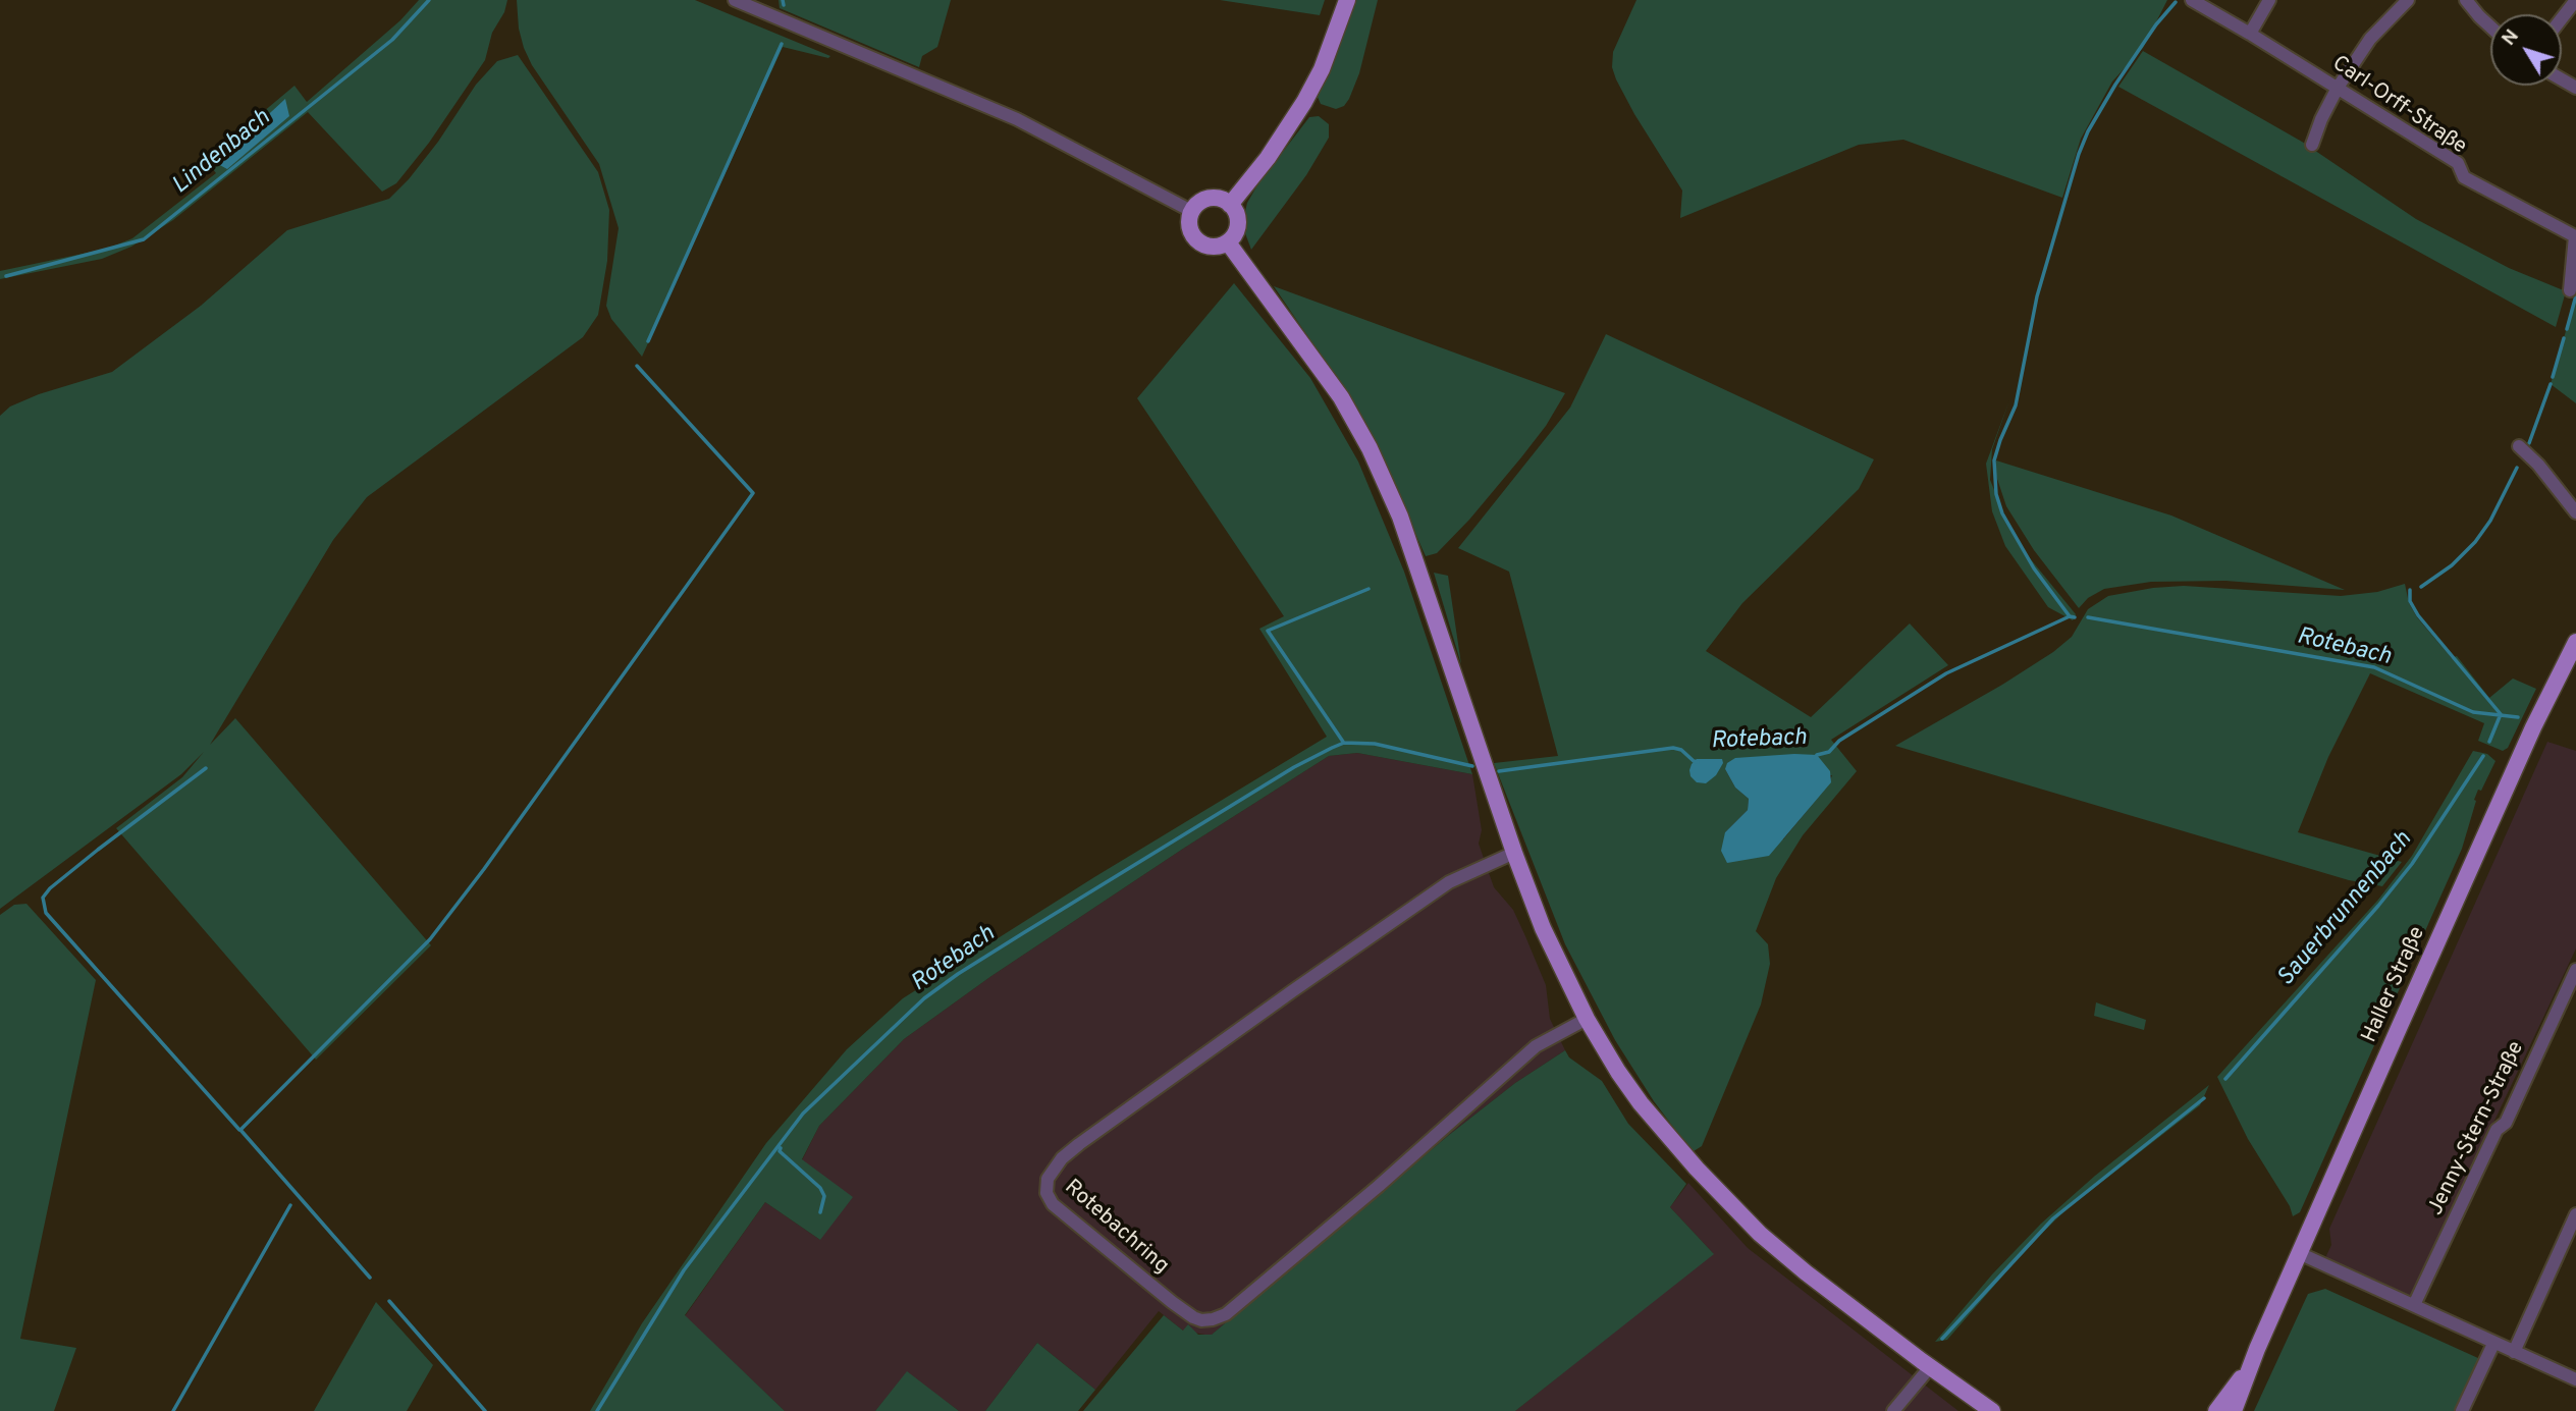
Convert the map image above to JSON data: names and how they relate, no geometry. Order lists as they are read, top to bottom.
{
  "streets": {
    "main road": ["Haller Straße"],
    "street": ["Carl-Orff-Straße", "Jenny-Stern-Straße", "Rotebachring"]
  },
  "water": ["Lindenbach", "Rotebach", "Sauerbrunnenbach"],
  "north": "top left"
}
